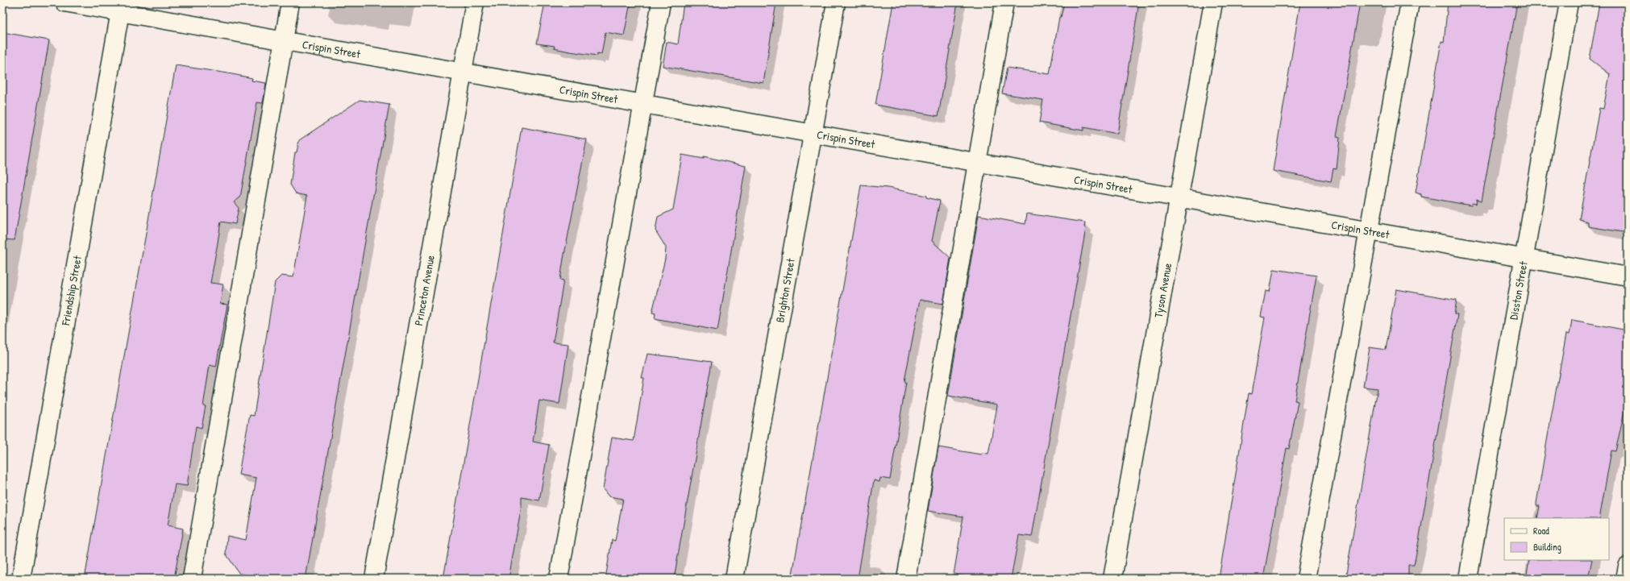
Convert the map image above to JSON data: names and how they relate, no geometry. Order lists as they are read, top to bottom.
{
  "streets": {
    "street": [
      "Crispin Street",
      "Friendship Street",
      "Princeton Avenue",
      "Brighton Street",
      "Disston Street",
      "Tyson Avenue"
    ]
  },
  "crossings": [
    ["Crispin Street", "Friendship Street"],
    ["Crispin Street", "Princeton Avenue"],
    ["Crispin Street", "Brighton Street"],
    ["Crispin Street", "Disston Street"],
    ["Crispin Street", "Tyson Avenue"]
  ],
  "legend": ["Road", "Building"]
}
